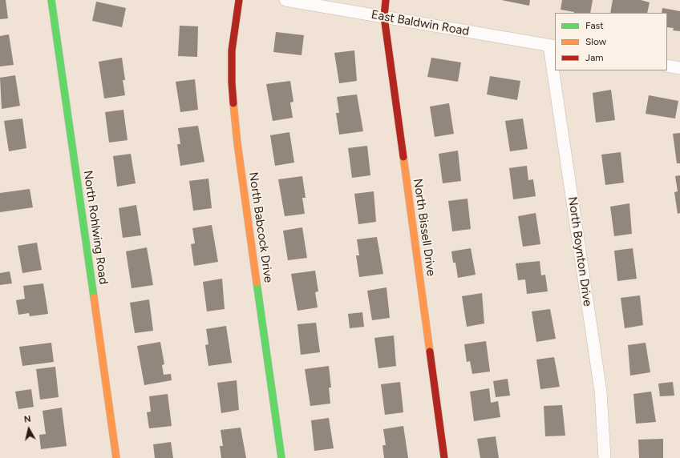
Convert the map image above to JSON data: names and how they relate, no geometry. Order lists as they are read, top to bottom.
{
  "streets": {
    "street": [
      "East Baldwin Road",
      "North Rohlwing Road",
      "North Babcock Drive",
      "North Bissell Drive",
      "North Boynton Drive"
    ]
  },
  "crossings": [
    ["East Baldwin Road", "North Bissell Drive"],
    ["East Baldwin Road", "North Boynton Drive"]
  ],
  "legend": ["Fast", "Slow", "Jam"],
  "north": "top"
}
